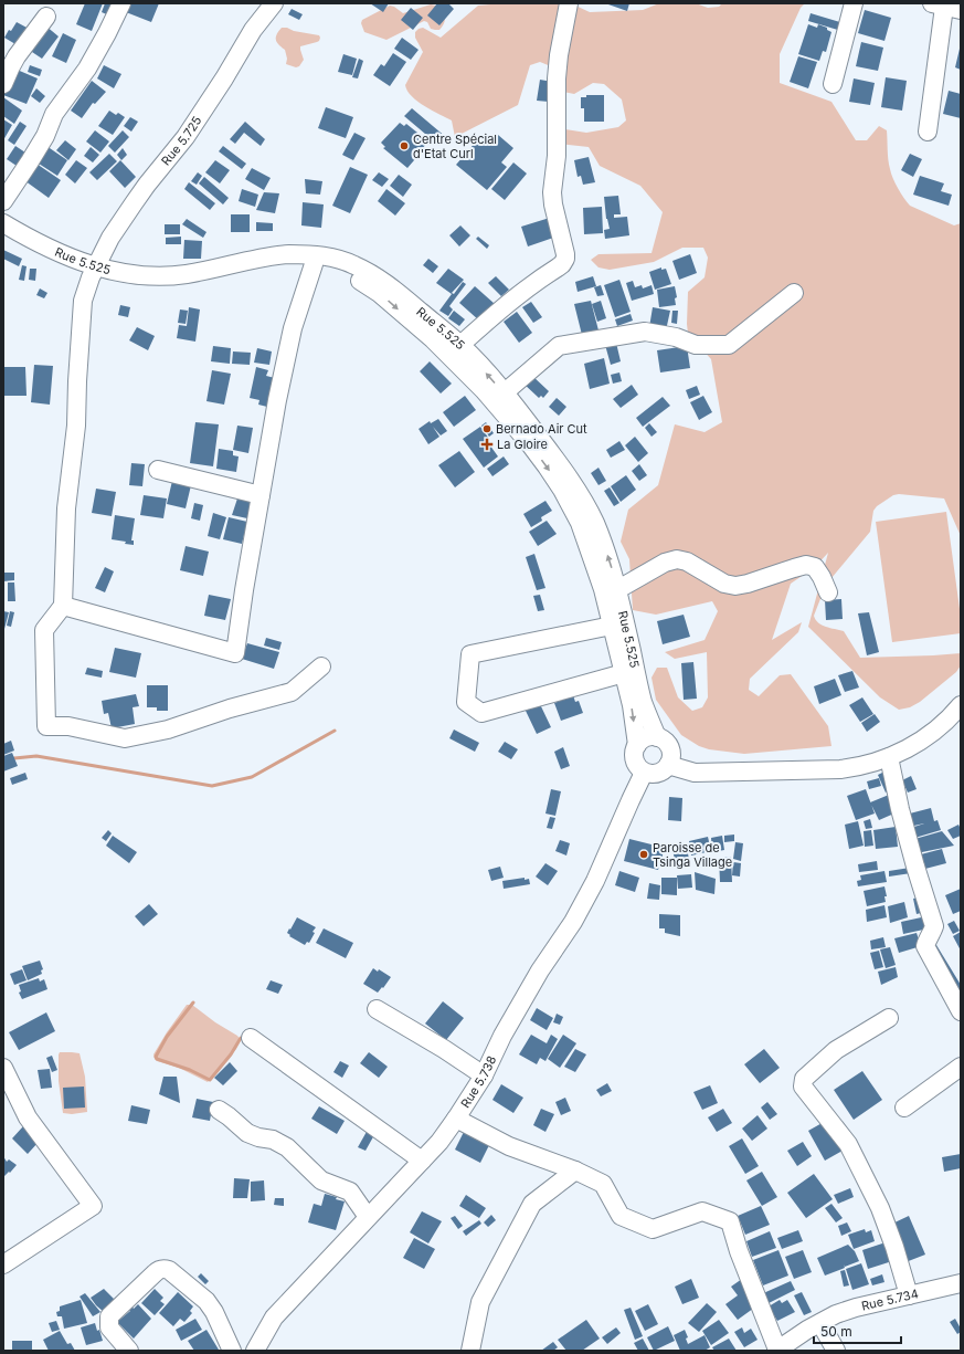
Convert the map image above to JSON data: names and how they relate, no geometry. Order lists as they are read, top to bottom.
{
  "streets": {
    "street": [
      "Rue 5.725",
      "Rue 5.525",
      "Rue 5.738",
      "Rue 5.734"
    ]
  },
  "crossings": [
    ["Rue 5.725", "Rue 5.525"],
    ["Rue 5.525", "Rue 5.738"]
  ],
  "places": {
    "other": ["Centre Spécial d'Etat Curl", "Bernado Air Cut", "Paroisse de Tsinga Village"],
    "health": ["La Gloire"]
  },
  "scale_bar": "50 m"
}
